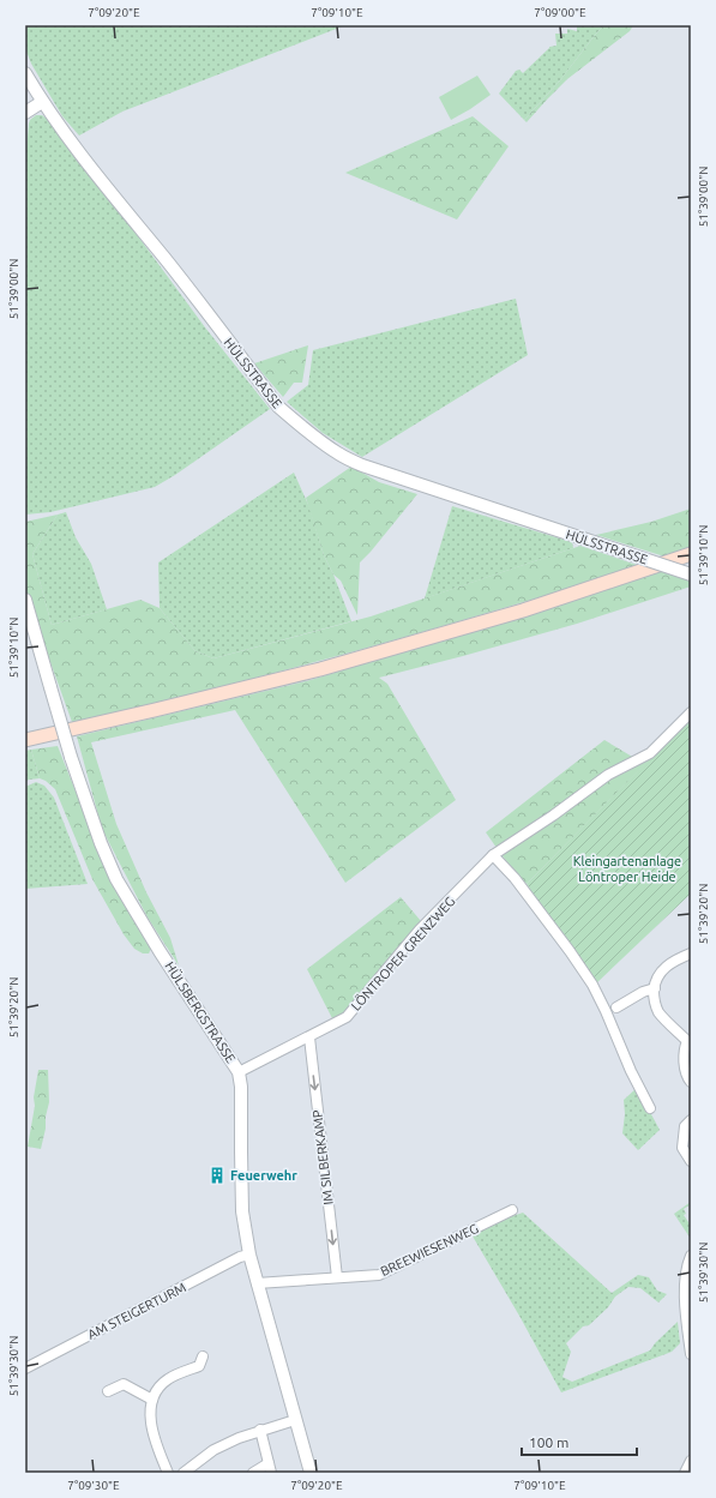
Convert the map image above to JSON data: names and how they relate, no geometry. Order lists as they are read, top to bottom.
{
  "streets": {
    "street": [
      "HÜLSSTRASSE",
      "LÖNTROPER GRENZWEG",
      "HÜLSBERGSTRASSE",
      "IM SILBERKAMP",
      "BREEWIESENWEG",
      "AM STEIGERTURM"
    ]
  },
  "crossings": [
    ["LÖNTROPER GRENZWEG", "HÜLSBERGSTRASSE"],
    ["LÖNTROPER GRENZWEG", "IM SILBERKAMP"],
    ["HÜLSBERGSTRASSE", "BREEWIESENWEG"],
    ["HÜLSBERGSTRASSE", "AM STEIGERTURM"],
    ["IM SILBERKAMP", "BREEWIESENWEG"]
  ],
  "one_way": ["IM SILBERKAMP"],
  "parks": ["Kleingartenanlage Löntroper Heide"],
  "places": {
    "building": ["Feuerwehr"]
  },
  "scale_bar": "100 m",
  "coordinates": [
    "7°09'20\"E",
    "7°09'10\"E",
    "7°09'00\"E",
    "51°39'00\"N",
    "51°39'10\"N",
    "51°39'20\"N",
    "51°39'30\"N",
    "7°09'30\"E"
  ]
}
